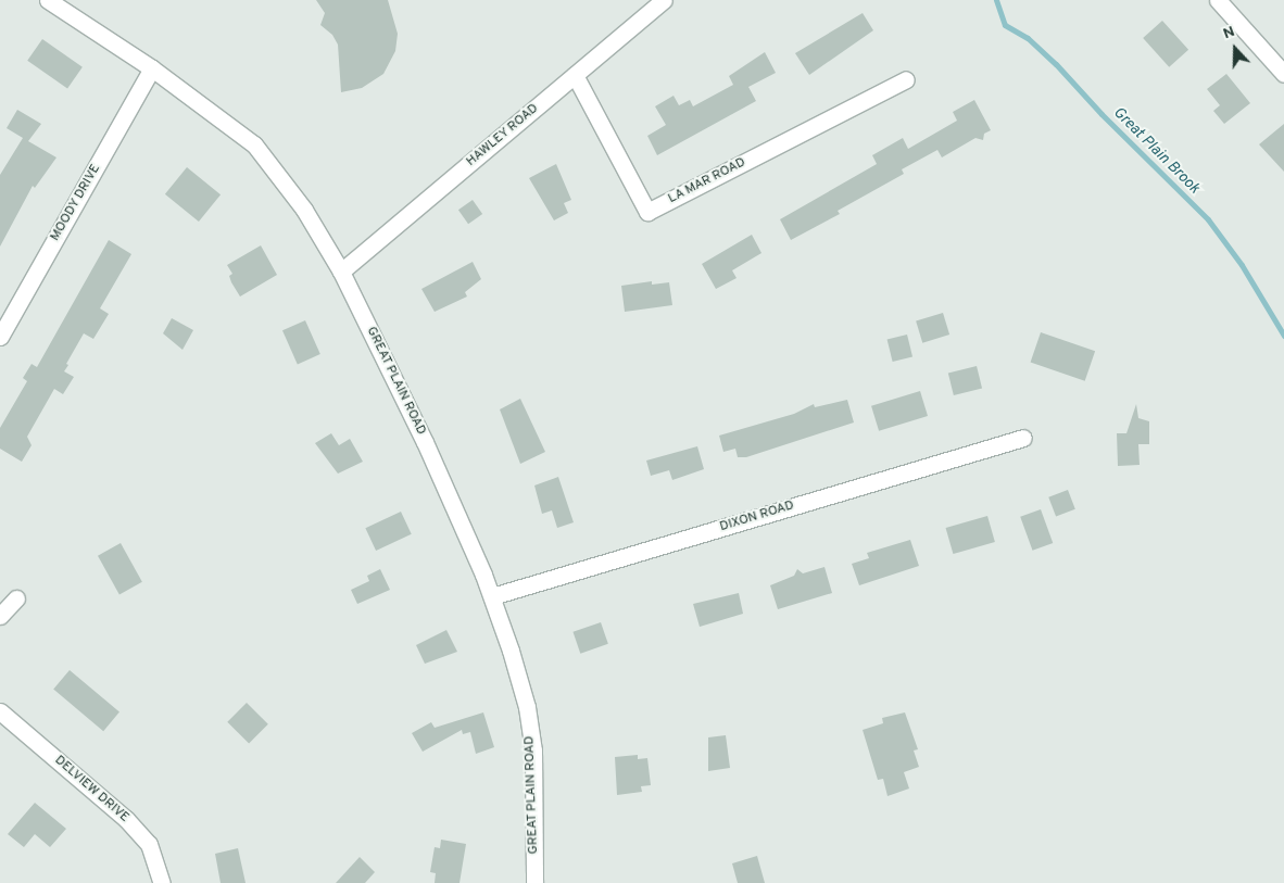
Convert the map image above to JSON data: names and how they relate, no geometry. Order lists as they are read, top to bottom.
{
  "streets": {
    "street": [
      "HAWLEY ROAD",
      "LA MAR ROAD",
      "MOODY DRIVE",
      "GREAT PLAIN ROAD",
      "DIXON ROAD",
      "DELVIEW DRIVE"
    ]
  },
  "crossings": [
    ["HAWLEY ROAD", "LA MAR ROAD"],
    ["HAWLEY ROAD", "GREAT PLAIN ROAD"],
    ["MOODY DRIVE", "GREAT PLAIN ROAD"],
    ["GREAT PLAIN ROAD", "DIXON ROAD"]
  ],
  "water": ["Great Plain Brook"],
  "north": "top"
}
